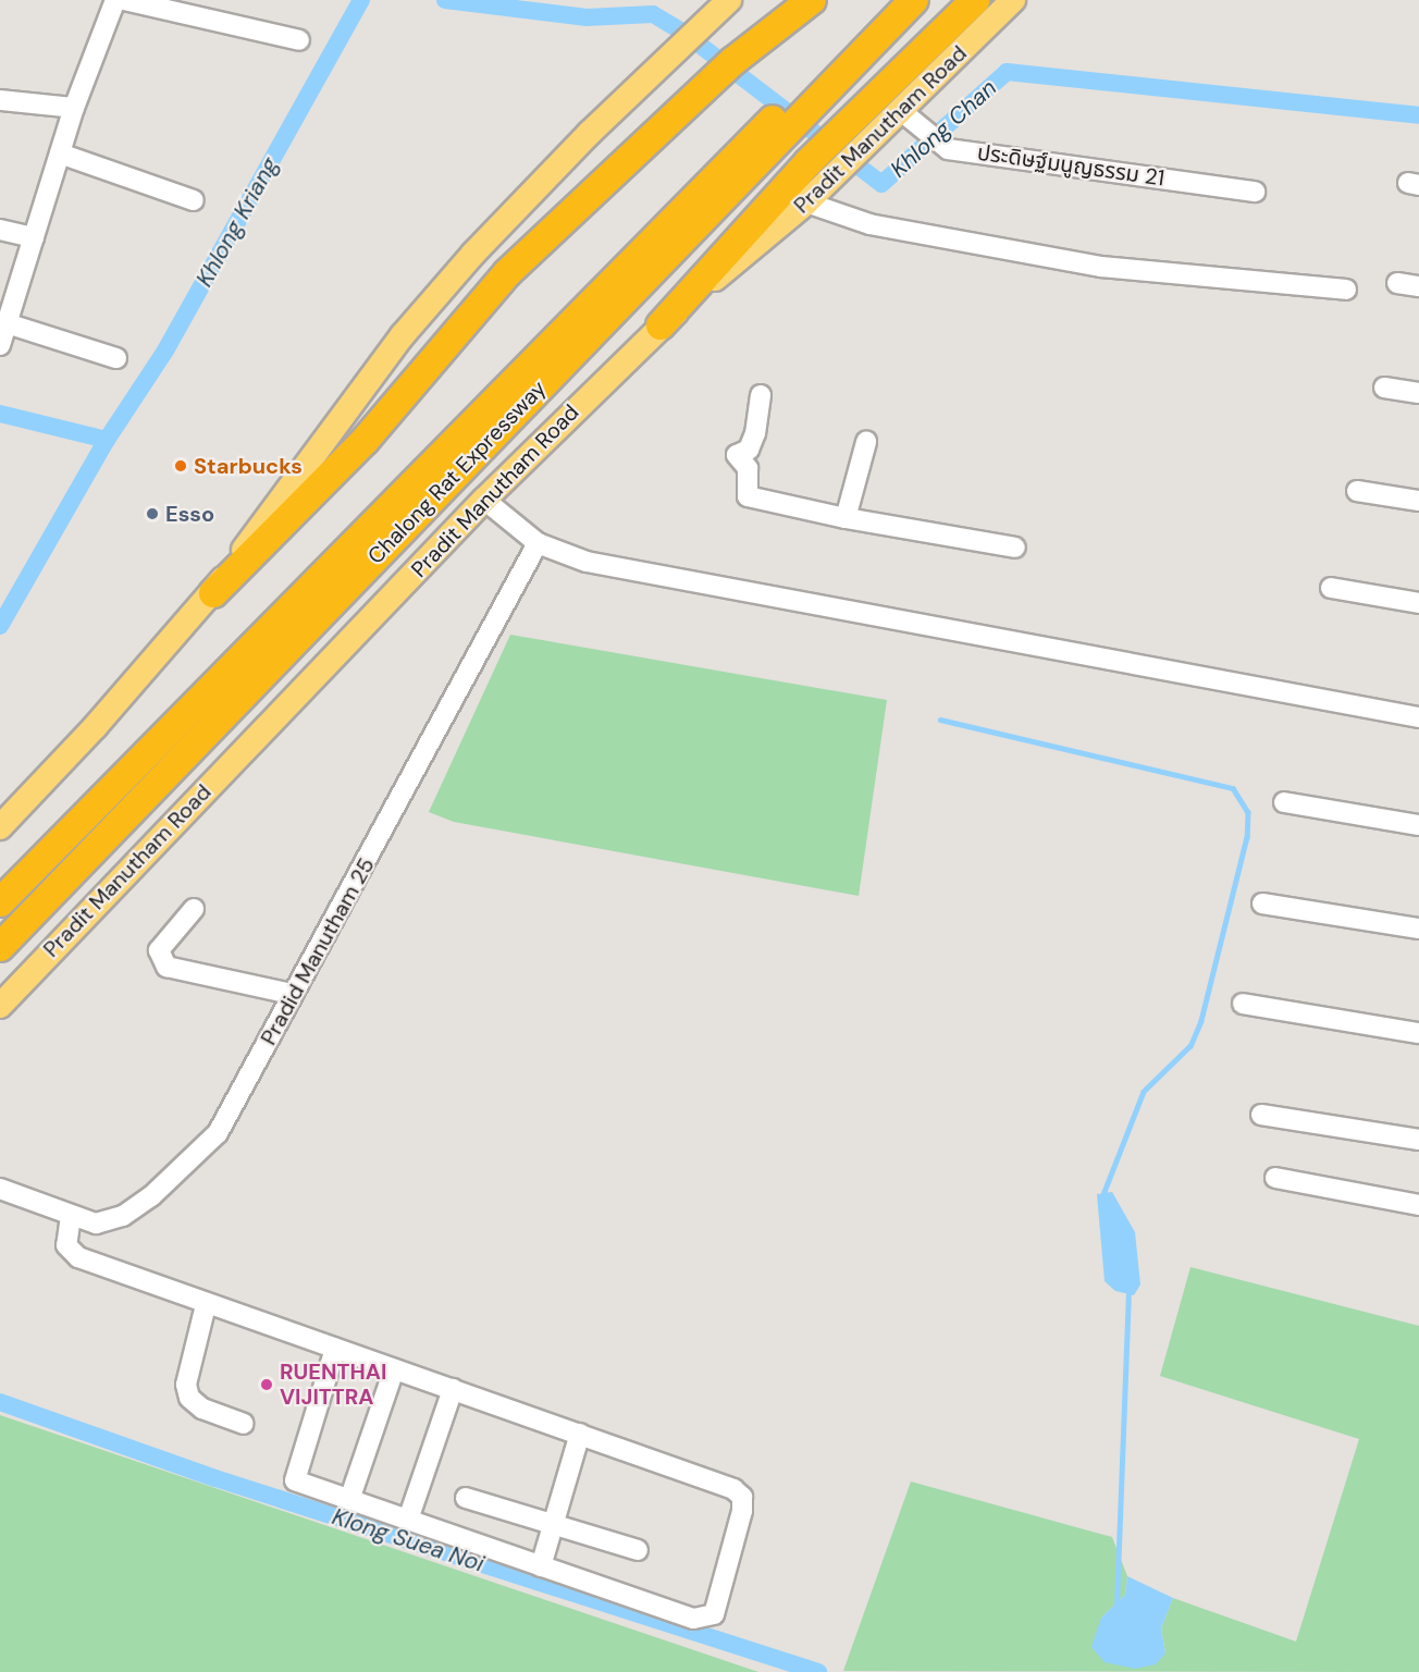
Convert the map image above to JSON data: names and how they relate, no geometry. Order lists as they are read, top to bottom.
{
  "streets": {
    "highway": ["Chalong Rat Expressway"],
    "main road": ["Pradit Manutham Road"],
    "street": ["ประดิษฐ์มนูญธรรม 21", "Pradid Manutham 25"]
  },
  "crossings": [
    ["Pradit Manutham Road", "ประดิษฐ์มนูญธรรม 21"]
  ],
  "water": ["Khlong Chan", "Khlong Kriang", "Klong Suea Noi"],
  "places": ["Starbucks", "Esso", "RUENTHAI VIJITTRA"]
}
